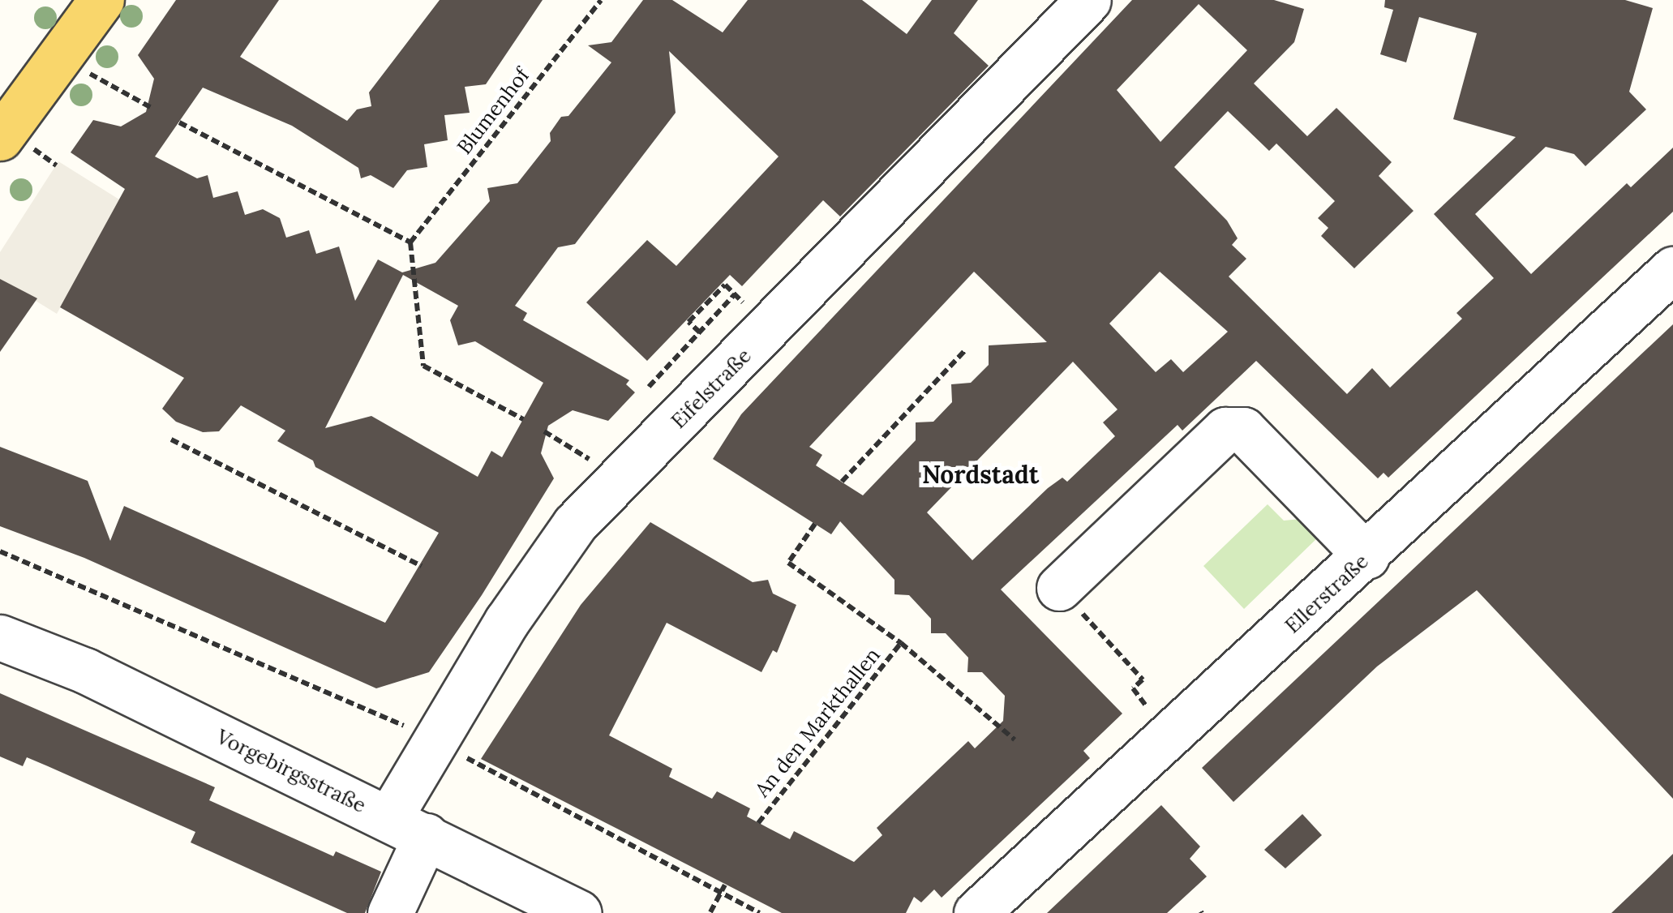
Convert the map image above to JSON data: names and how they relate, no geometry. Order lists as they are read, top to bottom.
{
  "streets": {
    "street": ["Eifelstraße", "Ellerstraße", "Vorgebirgsstraße"],
    "path": ["Blumenhof", "An den Markthallen"]
  },
  "crossings": [
    ["Eifelstraße", "Vorgebirgsstraße"]
  ],
  "districts": ["Nordstadt"]
}
